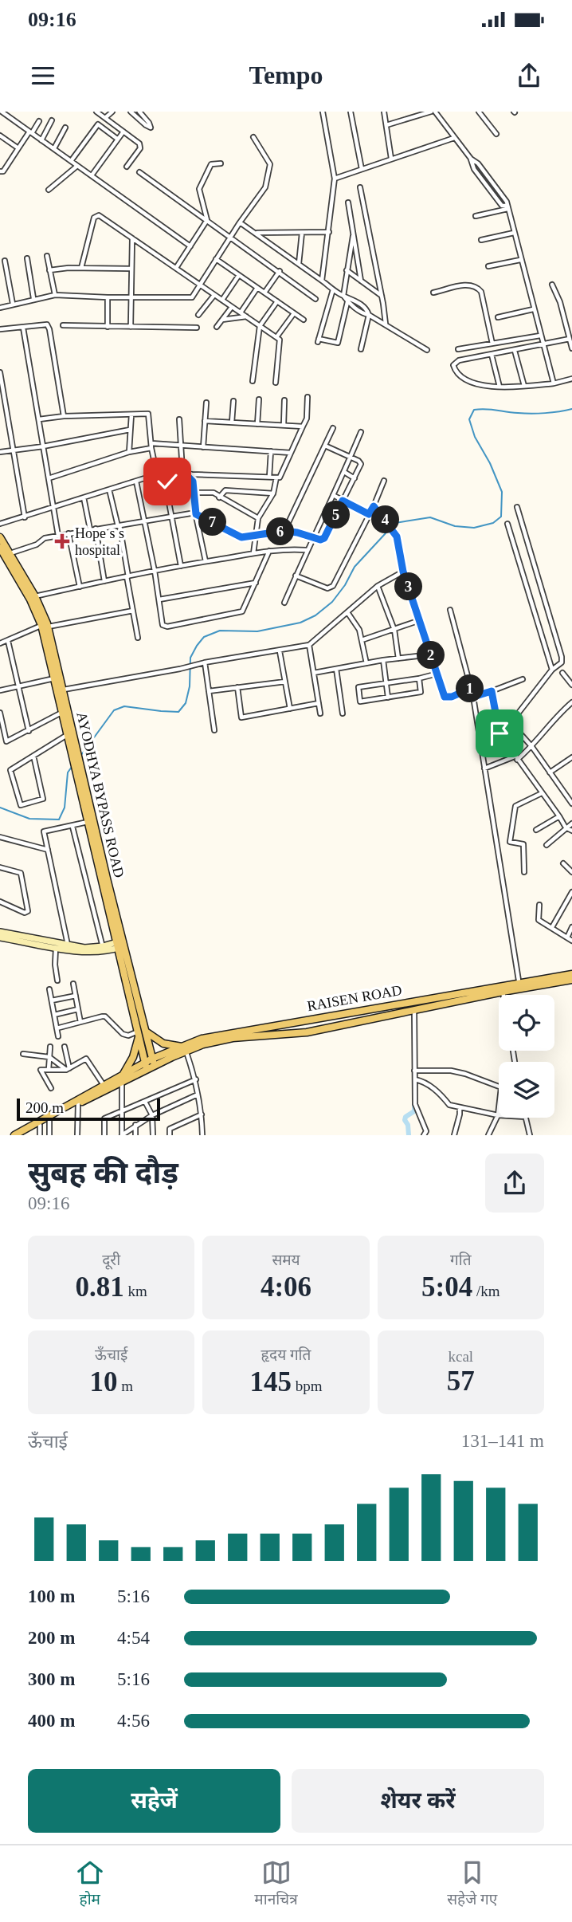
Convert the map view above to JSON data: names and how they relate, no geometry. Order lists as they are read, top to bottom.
{
  "streets": {
    "main road": ["AYODHYA BYPASS ROAD", "RAISEN ROAD"]
  },
  "crossings": [
    ["AYODHYA BYPASS ROAD", "RAISEN ROAD"]
  ],
  "places": {
    "health": ["Hope s s hospital"]
  },
  "scale_bar": "200 m",
  "page": {
    "status": "09:16",
    "header": "Tempo",
    "pins": [
      "5",
      "4",
      "7",
      "6",
      "3",
      "2",
      "1"
    ],
    "scale": "200 m",
    "heading": ["सुबह की दौड़", "09:16"],
    "stats": [
      ["दूरी", "0.81 km"],
      ["समय", "4:06"],
      ["गति", "5:04 /km"],
      ["ऊँचाई", "10 m"],
      ["हृदय गति", "145 bpm"],
      ["kcal", "57"]
    ],
    "chart": ["ऊँचाई", "131–141 m"],
    "list": [
      {
        "name": "100 m",
        "note": "5:16"
      },
      {
        "name": "200 m",
        "note": "4:54"
      },
      {
        "name": "300 m",
        "note": "5:16"
      },
      {
        "name": "400 m",
        "note": "4:56"
      }
    ],
    "buttons": ["सहेजें", "शेयर करें"],
    "tabs": ["होम", "मानचित्र", "सहेजे गए"]
  }
}
